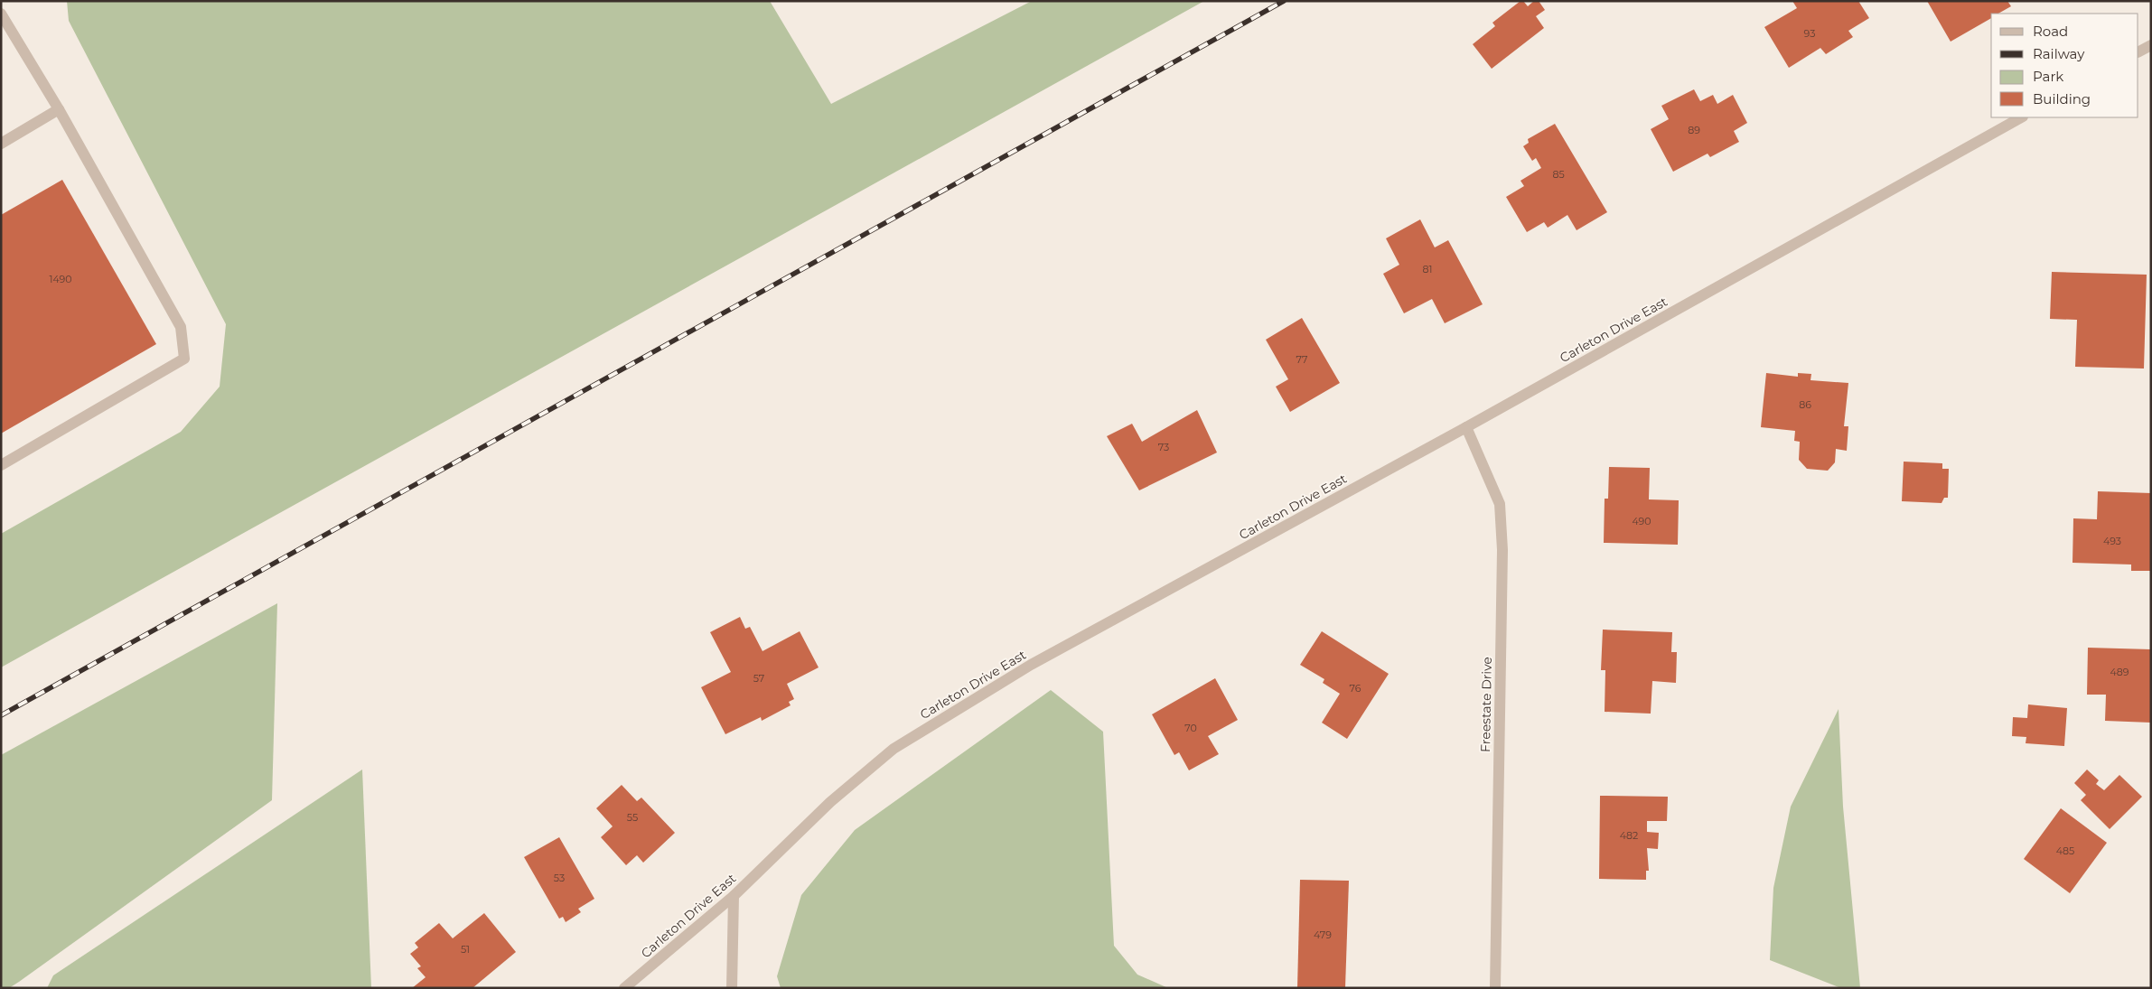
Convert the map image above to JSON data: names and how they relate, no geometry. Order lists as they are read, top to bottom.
{
  "streets": {
    "street": ["Carleton Drive East", "Freestate Drive"]
  },
  "crossings": [
    ["Carleton Drive East", "Freestate Drive"]
  ],
  "house_numbers": [
    "93",
    "89",
    "85",
    "81",
    "1490",
    "77",
    "86",
    "73",
    "490",
    "493",
    "489",
    "57",
    "76",
    "70",
    "55",
    "482",
    "485",
    "53",
    "479",
    "51"
  ],
  "legend": [
    "Road",
    "Railway",
    "Park",
    "Building"
  ]
}
